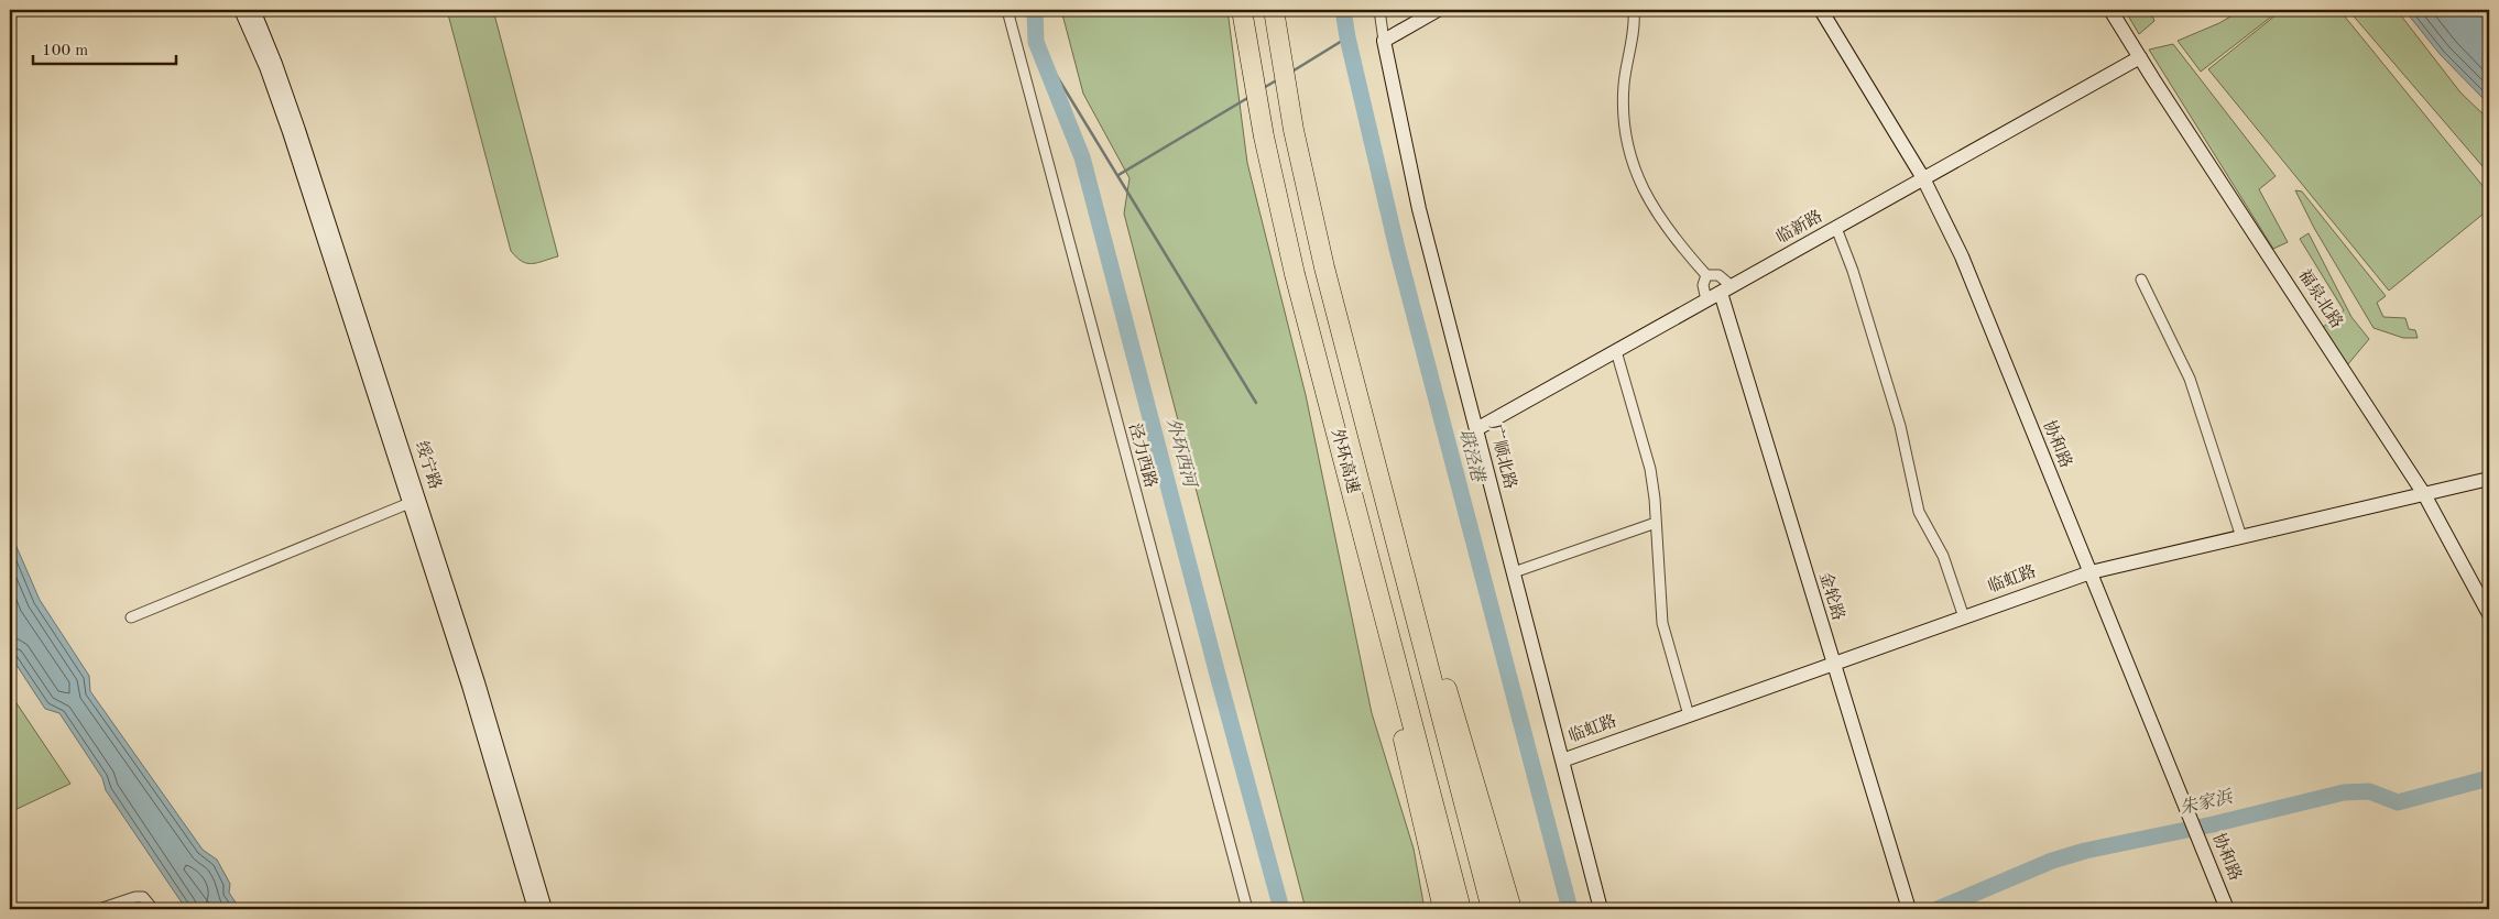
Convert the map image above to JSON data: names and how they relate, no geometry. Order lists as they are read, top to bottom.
{
  "streets": {
    "highway": ["外环高速"],
    "street": [
      "临新路",
      "福泉北路",
      "协和路",
      "泾力西路",
      "广顺北路",
      "绥宁路",
      "临虹路",
      "金轮路"
    ]
  },
  "crossings": [
    ["临新路", "福泉北路"],
    ["临新路", "协和路"],
    ["临新路", "广顺北路"],
    ["临新路", "金轮路"],
    ["福泉北路", "临虹路"],
    ["协和路", "临虹路"],
    ["广顺北路", "临虹路"],
    ["临虹路", "金轮路"]
  ],
  "water": ["外环西河", "联泾港", "朱家浜"],
  "scale_bar": "100 m"
}
